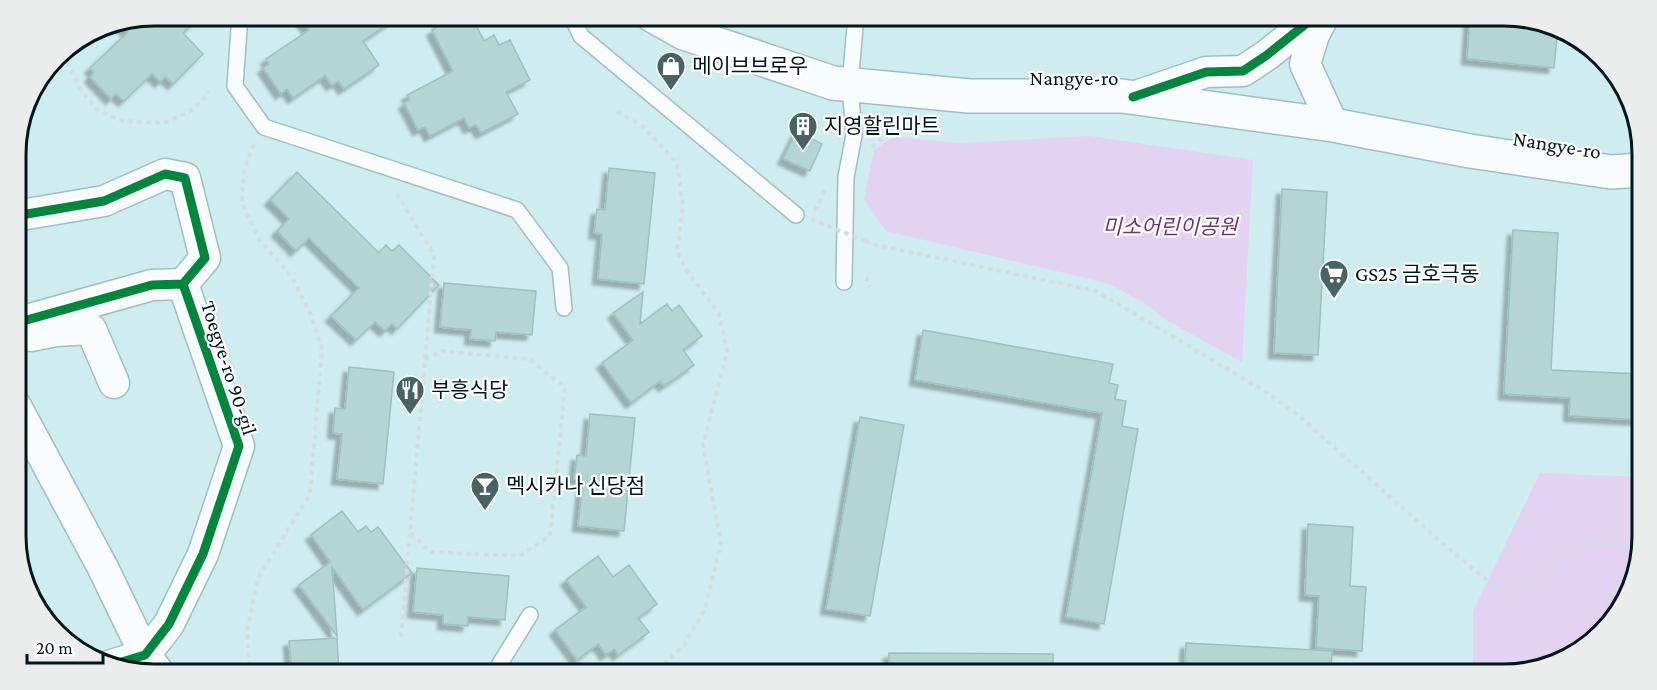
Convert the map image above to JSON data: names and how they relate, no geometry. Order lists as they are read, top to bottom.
{
  "streets": {
    "main road": ["Nangye-ro"],
    "street": ["Toegye-ro 90-gil"]
  },
  "parks": ["미소어린이공원"],
  "places": {
    "shop": ["메이브브로우"],
    "building": ["지영할린마트"],
    "supermarket": ["GS25 금호극동"],
    "restaurant": ["부흥식당"],
    "bar": ["멕시카나 신당점"]
  },
  "scale_bar": "20 m"
}
